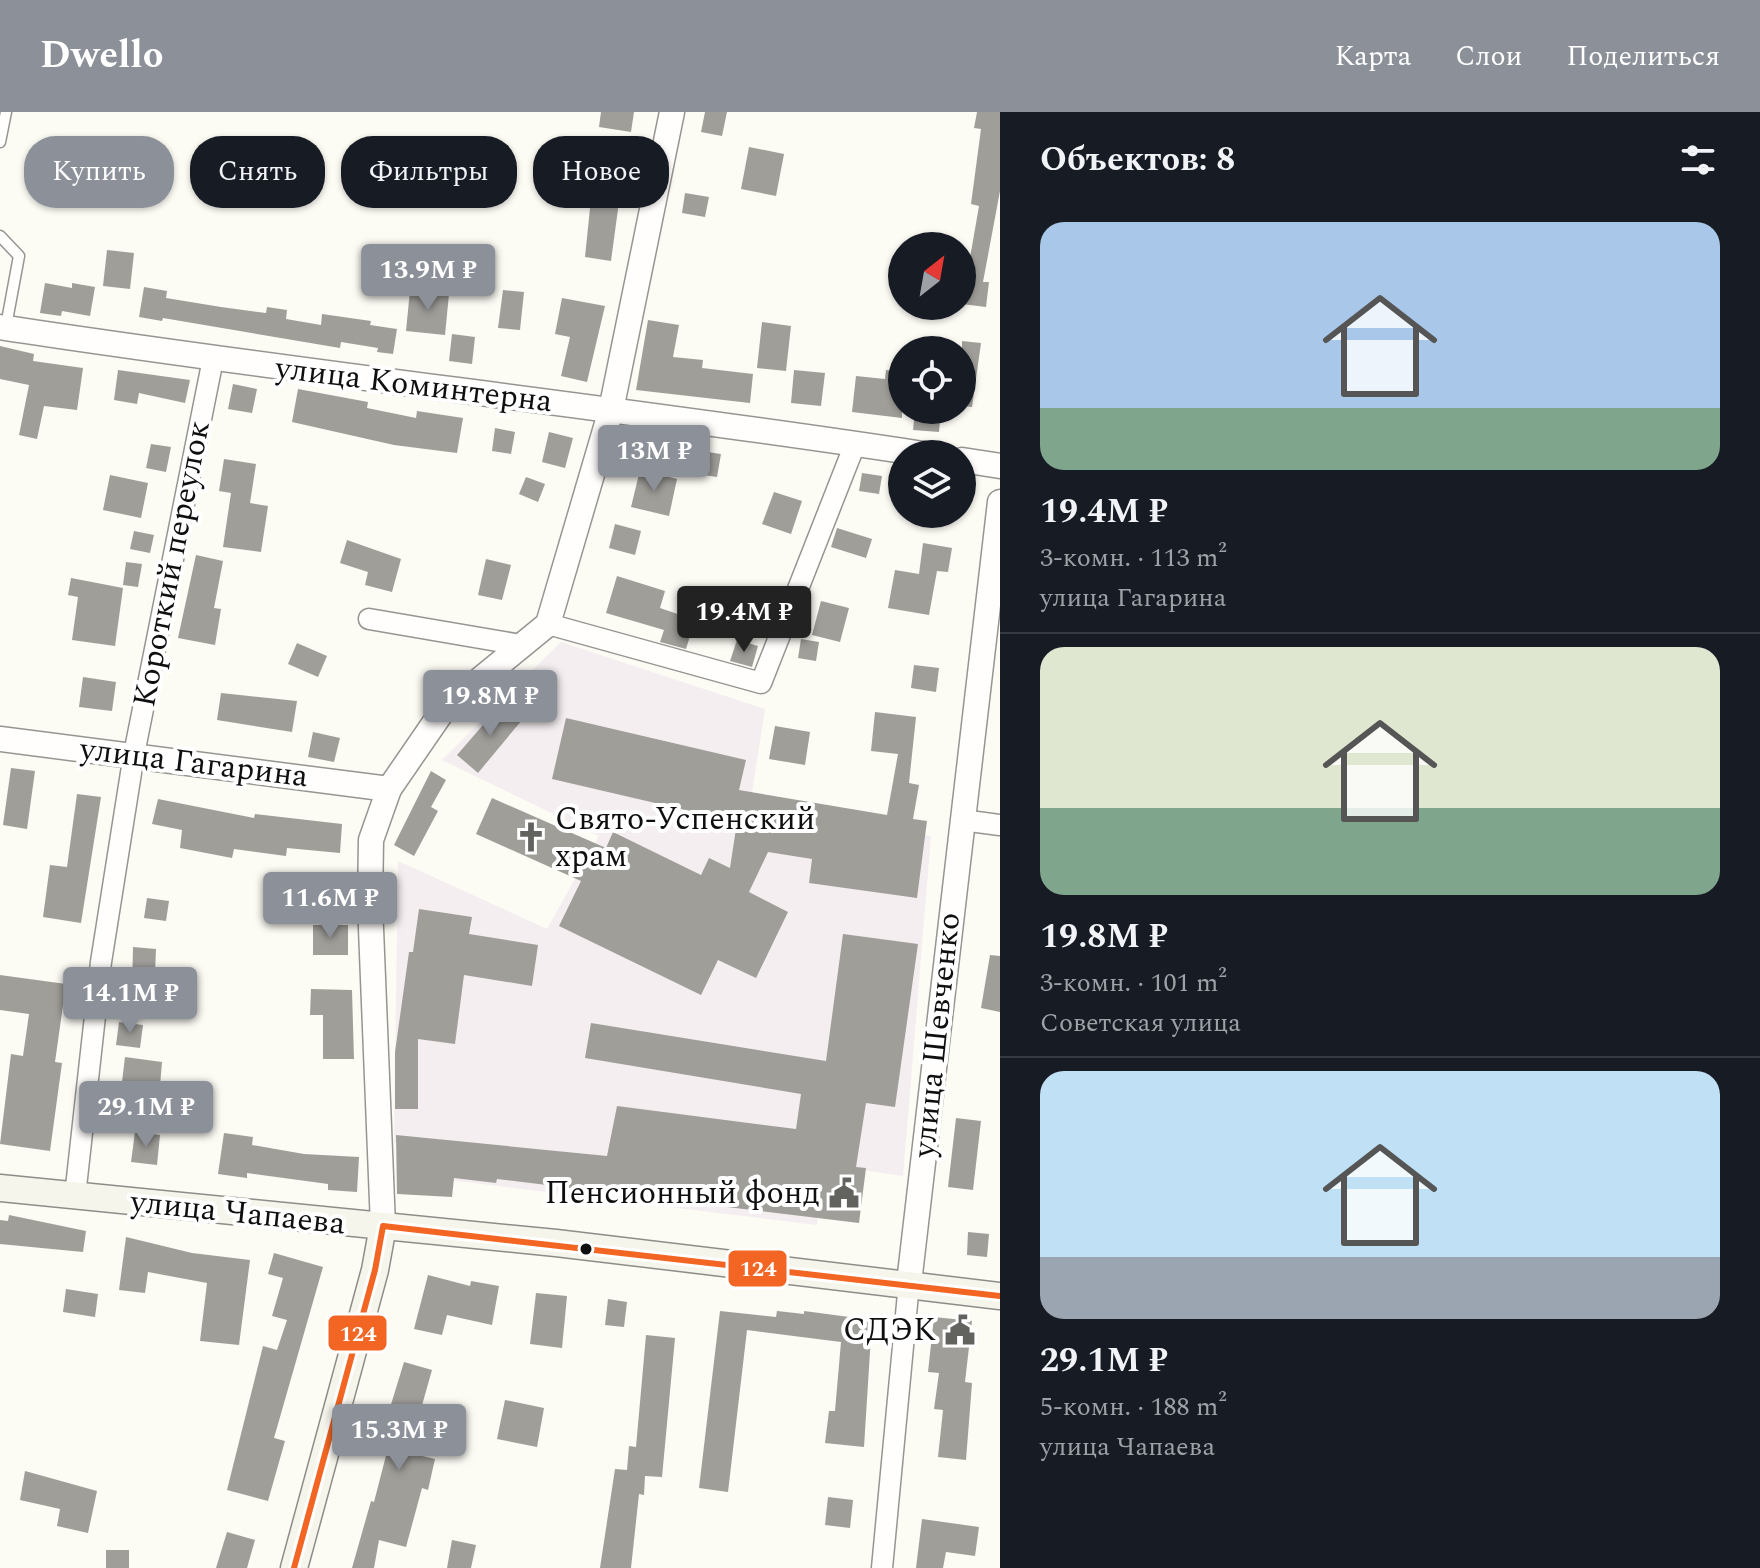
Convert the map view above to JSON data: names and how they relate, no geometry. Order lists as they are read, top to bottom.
{
  "streets": {
    "main road": ["улица Чапаева"],
    "street": [
      "улица Коминтерна",
      "Короткий переулок",
      "улица Гагарина",
      "улица Шевченко"
    ]
  },
  "crossings": [
    ["улица Коминтерна", "Короткий переулок"],
    ["Короткий переулок", "улица Гагарина"],
    ["Короткий переулок", "улица Чапаева"],
    ["улица Шевченко", "улица Чапаева"]
  ],
  "places": {
    "church": ["Свято-Успенский храм"],
    "public building": ["Пенсионный фонд", "СДЭК"]
  },
  "lines": ["transit line 124"],
  "north": "top right",
  "page": {
    "header": "Dwello",
    "nav": ["Карта", "Слои", "Поделиться"],
    "heading": "Объектов: 8",
    "chip": [
      "Купить",
      "Снять",
      "Фильтры",
      "Новое"
    ],
    "list": [
      {
        "name": "19.4M ₽",
        "note": "3-комн. · 113 m² · улица Гагарина"
      },
      {
        "name": "19.8M ₽",
        "note": "3-комн. · 101 m² · Советская улица"
      },
      {
        "name": "29.1M ₽",
        "note": "5-комн. · 188 m² · улица Чапаева"
      }
    ],
    "price": [
      "13.9M ₽",
      "13M ₽",
      "19.4M ₽",
      "19.8M ₽",
      "11.6M ₽",
      "14.1M ₽",
      "29.1M ₽",
      "15.3M ₽"
    ]
  }
}
